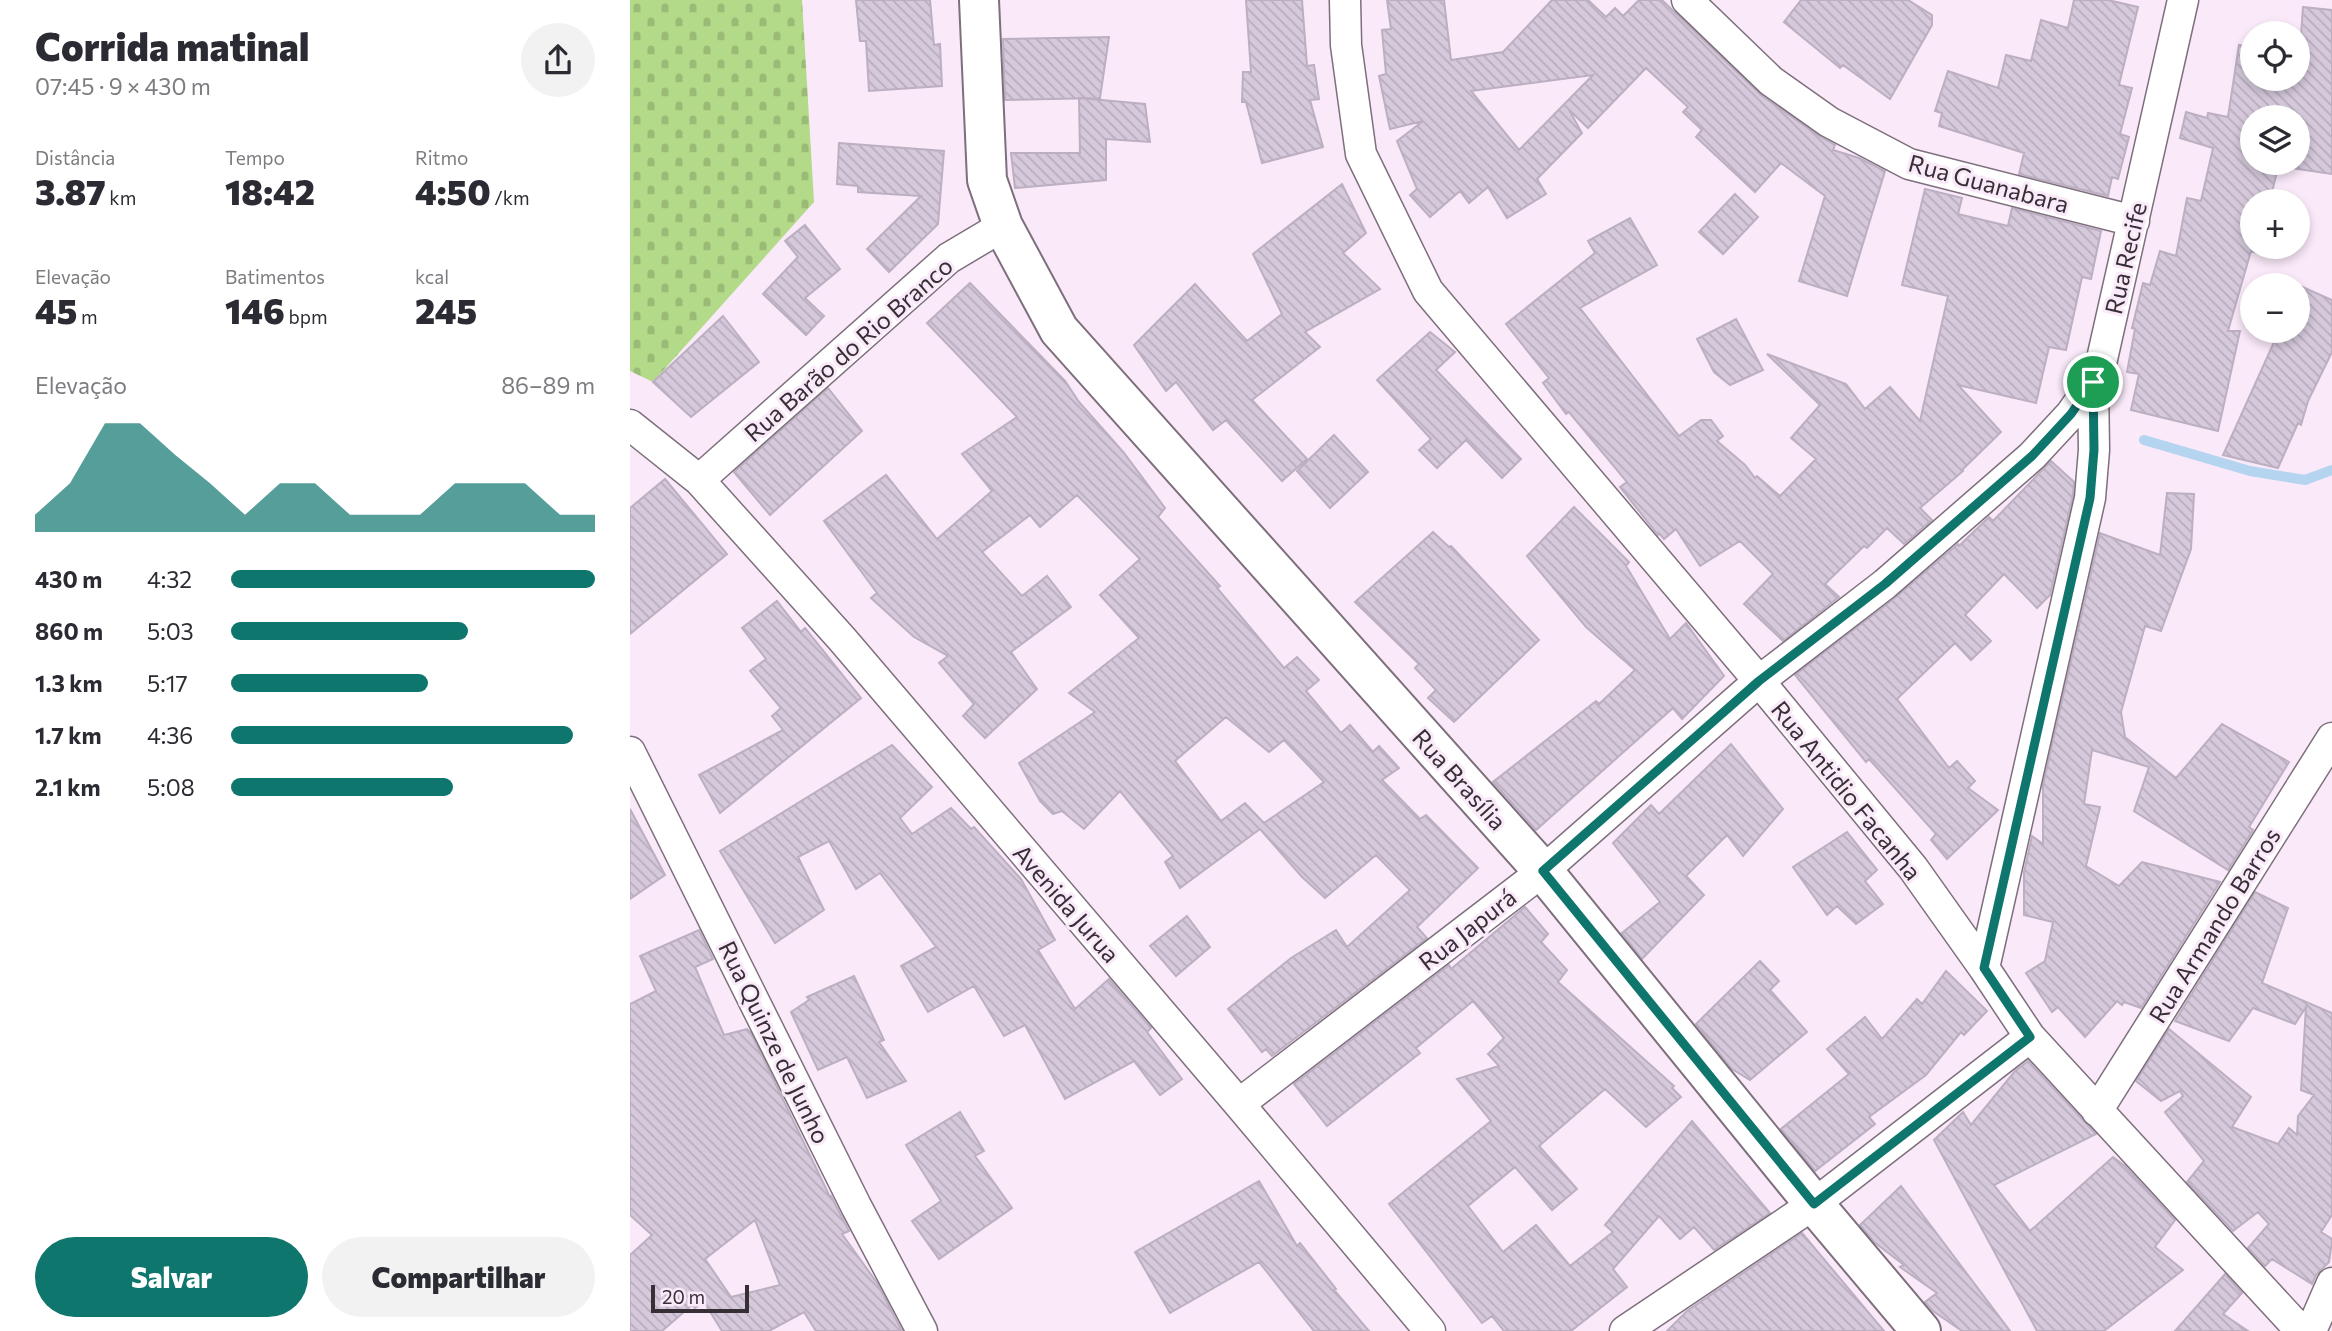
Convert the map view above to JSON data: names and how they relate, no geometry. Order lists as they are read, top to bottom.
{
  "streets": {
    "street": [
      "Rua Guanabara",
      "Rua Recife",
      "Rua Barão do Rio Branco",
      "Rua Brasília",
      "Rua Antidio Facanha",
      "Avenida Jurua",
      "Rua Armando Barros",
      "Rua Japurá",
      "Rua Quinze de Junho"
    ]
  },
  "crossings": [
    ["Rua Guanabara", "Rua Recife"],
    ["Rua Recife", "Rua Antidio Facanha"],
    ["Rua Recife", "Rua Japurá"],
    ["Rua Barão do Rio Branco", "Rua Brasília"],
    ["Rua Barão do Rio Branco", "Avenida Jurua"],
    ["Rua Brasília", "Rua Japurá"],
    ["Rua Antidio Facanha", "Rua Armando Barros"],
    ["Rua Antidio Facanha", "Rua Japurá"],
    ["Avenida Jurua", "Rua Japurá"]
  ],
  "scale_bar": "20 m",
  "page": {
    "heading": ["Corrida matinal", "07:45 · 9 × 430 m"],
    "map_buttons": ["+", "−"],
    "stats": [
      ["Distância", "3.87 km"],
      ["Tempo", "18:42"],
      ["Ritmo", "4:50 /km"],
      ["Elevação", "45 m"],
      ["Batimentos", "146 bpm"],
      ["kcal", "245"]
    ],
    "chart": ["Elevação", "86–89 m"],
    "list": [
      {
        "name": "430 m",
        "note": "4:32"
      },
      {
        "name": "860 m",
        "note": "5:03"
      },
      {
        "name": "1.3 km",
        "note": "5:17"
      },
      {
        "name": "1.7 km",
        "note": "4:36"
      },
      {
        "name": "2.1 km",
        "note": "5:08"
      }
    ],
    "buttons": ["Salvar", "Compartilhar"],
    "scale": "20 m"
  }
}
